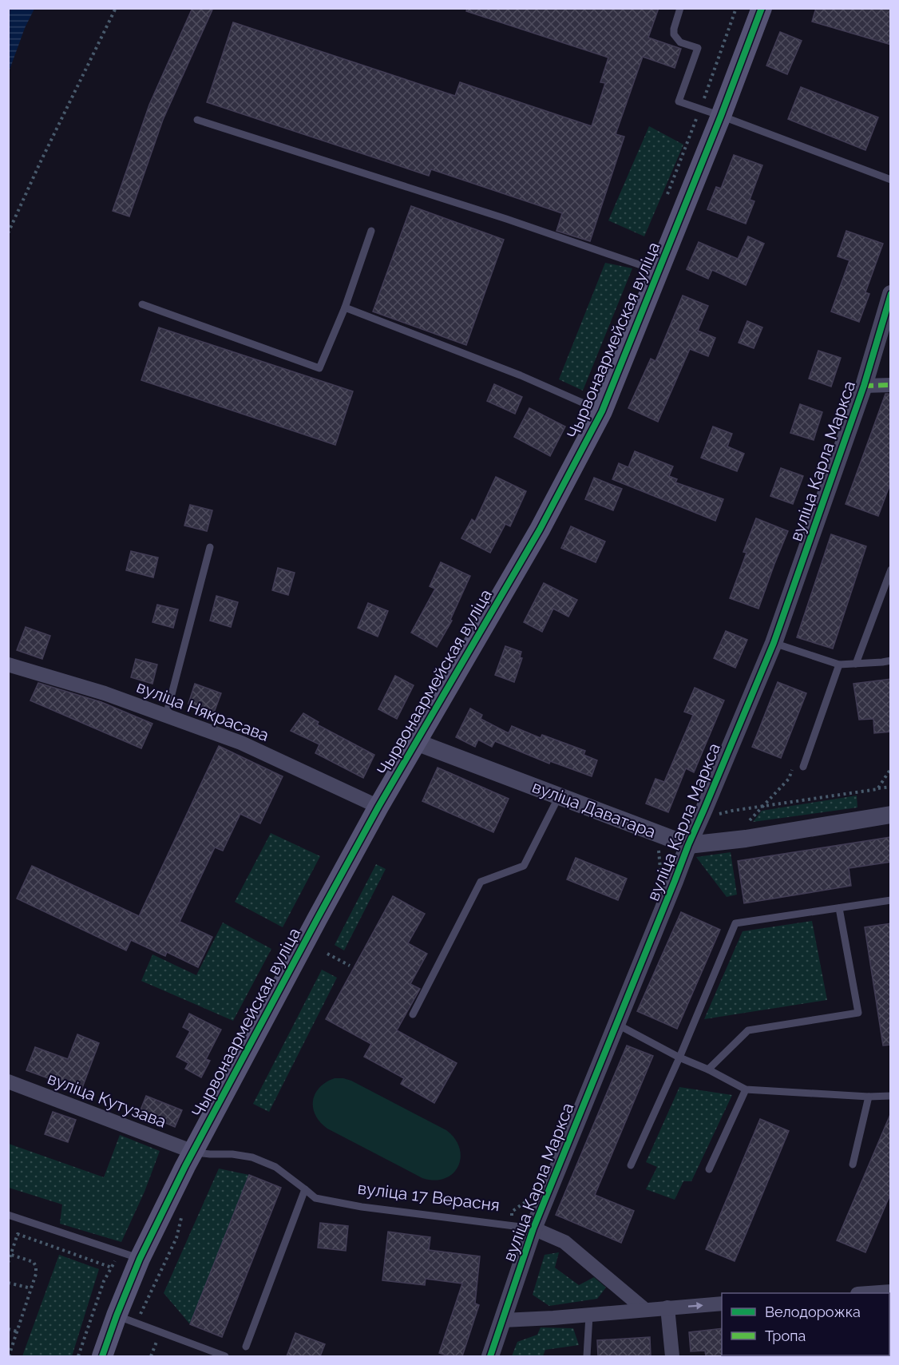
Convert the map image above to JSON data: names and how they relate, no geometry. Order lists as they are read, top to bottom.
{
  "streets": {
    "main road": ["Чырвонаармейская вуліца"],
    "street": [
      "вуліца Карла Маркса",
      "вуліца Някрасава",
      "вуліца Даватара",
      "вуліца Кутузава",
      "вуліца 17 Верасня"
    ]
  },
  "crossings": [
    ["Чырвонаармейская вуліца", "вуліца Някрасава"],
    ["Чырвонаармейская вуліца", "вуліца Даватара"],
    ["Чырвонаармейская вуліца", "вуліца Кутузава"],
    ["Чырвонаармейская вуліца", "вуліца 17 Верасня"],
    ["вуліца Карла Маркса", "вуліца Даватара"],
    ["вуліца Карла Маркса", "вуліца 17 Верасня"],
    ["вуліца Кутузава", "вуліца 17 Верасня"]
  ],
  "legend": ["Велодорожка", "Тропа"]
}
